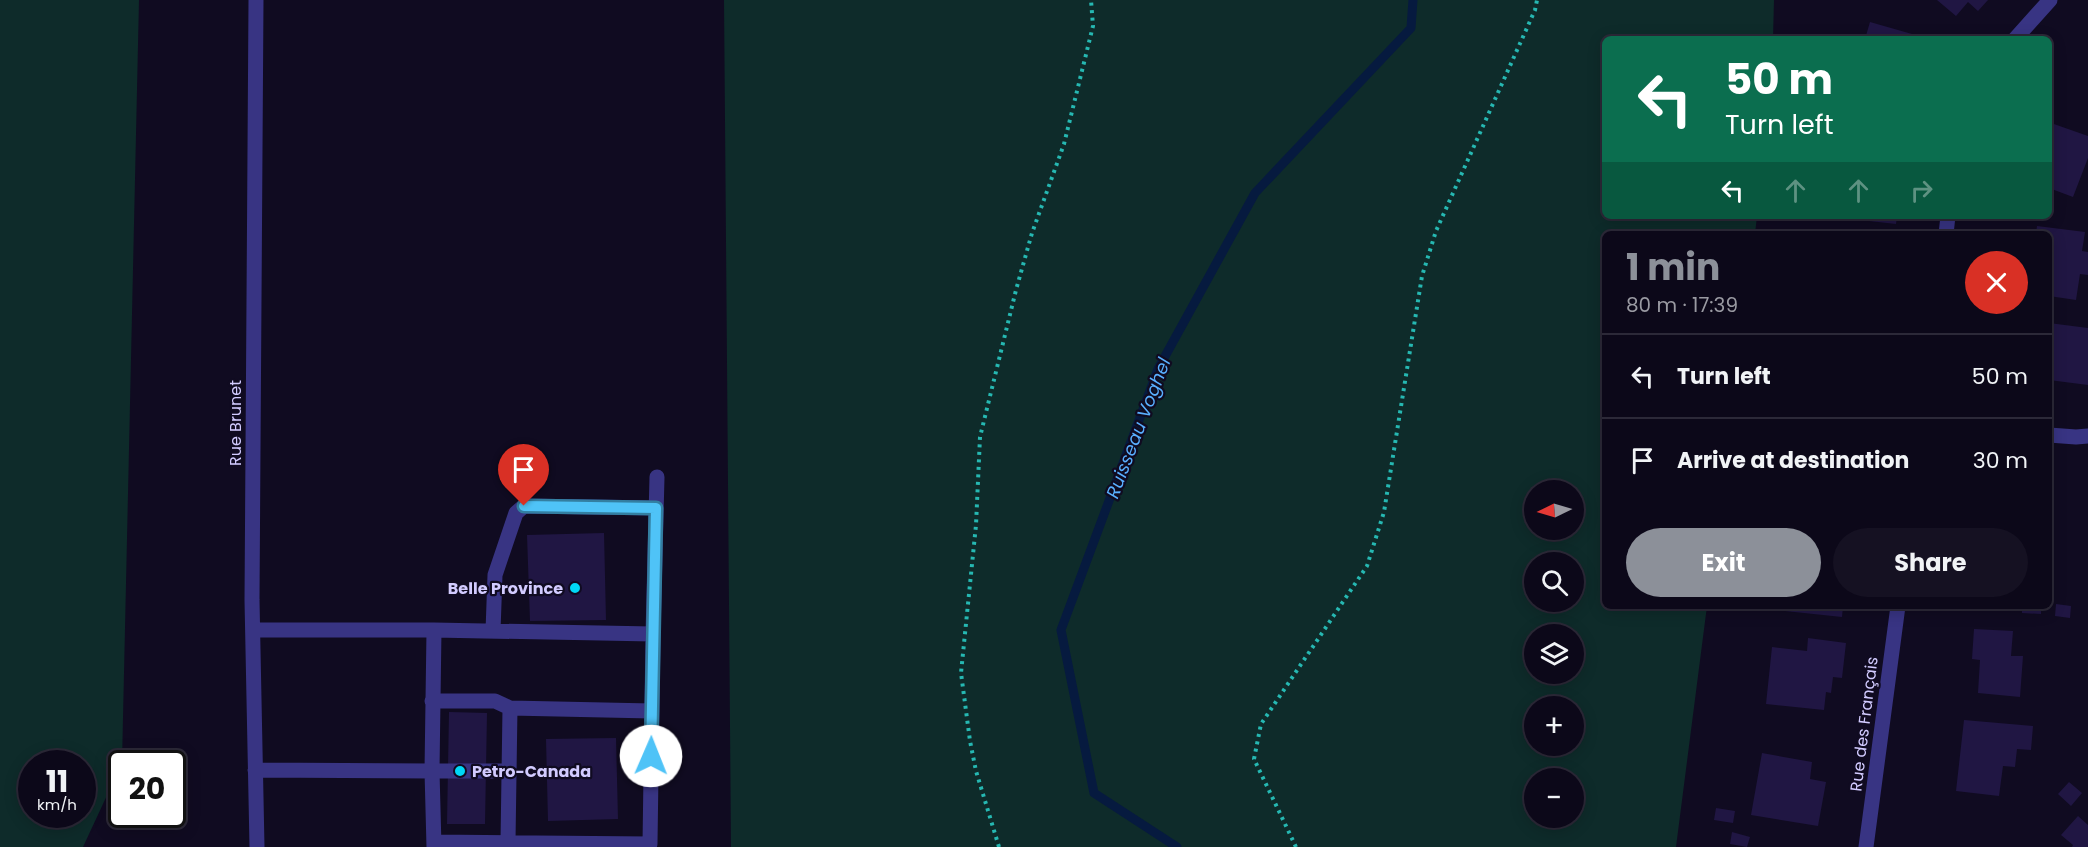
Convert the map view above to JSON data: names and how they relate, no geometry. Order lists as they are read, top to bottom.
{
  "streets": {
    "street": ["Rue Brunet", "Rue des Français"]
  },
  "water": ["Ruisseau Voghel"],
  "places": ["Belle Province", "Petro-Canada"],
  "north": "left",
  "page": {
    "turn": ["50 m", "Turn left"],
    "heading": ["1 min", "80 m · 17:39"],
    "list": [
      {
        "name": "Turn left",
        "value": "50 m"
      },
      {
        "name": "Arrive at destination",
        "value": "30 m"
      }
    ],
    "map_buttons": ["+", "−"],
    "buttons": ["Exit", "Share"],
    "speed": "11 km/h",
    "limit": "20"
  }
}
